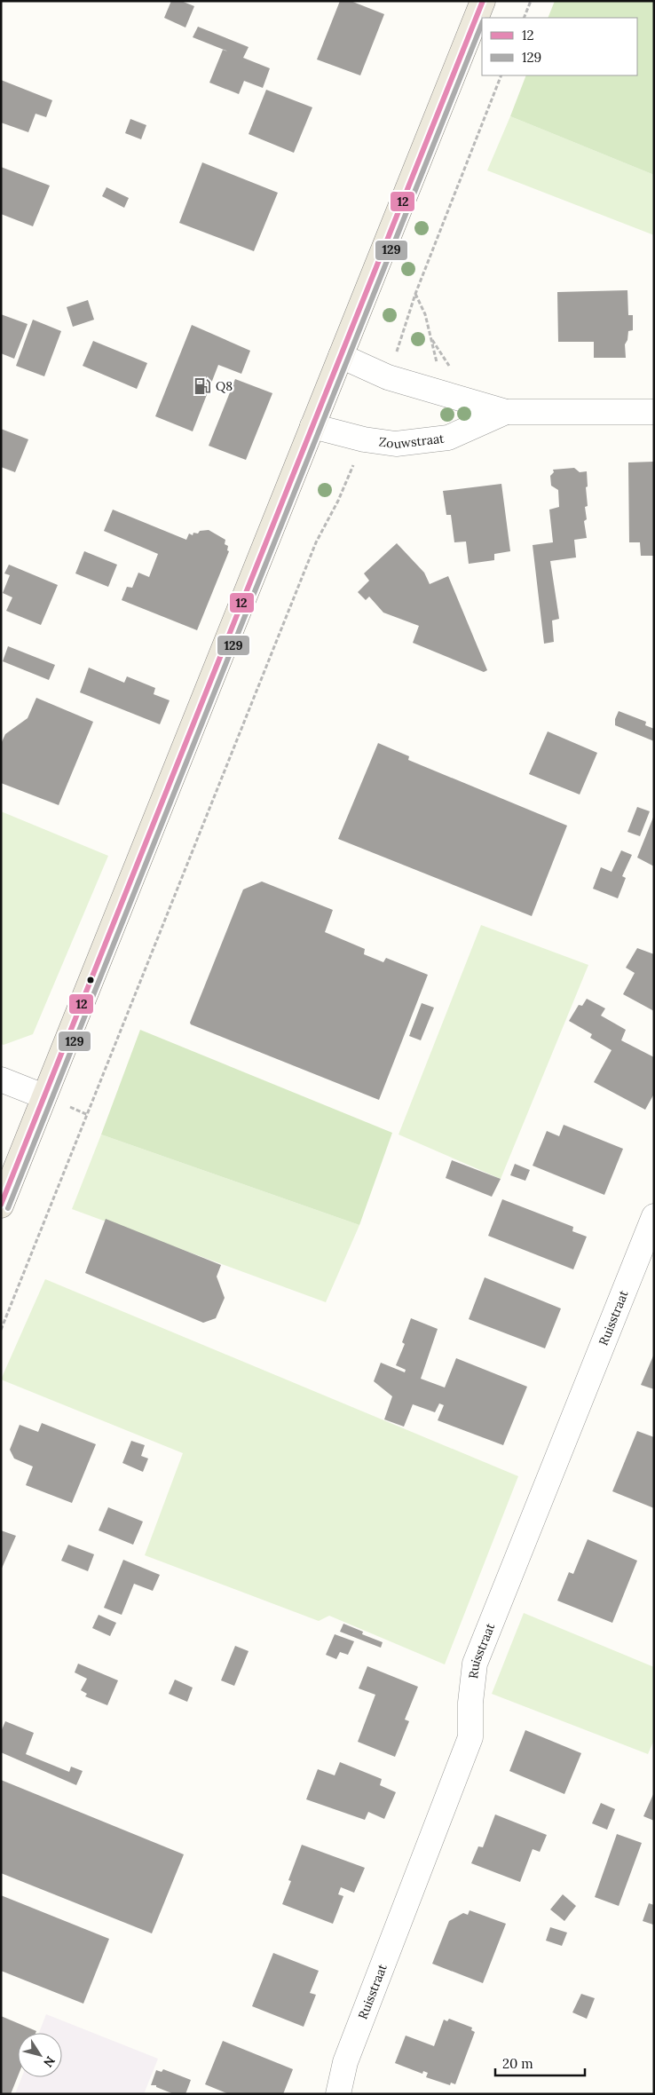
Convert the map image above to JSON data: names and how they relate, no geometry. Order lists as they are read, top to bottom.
{
  "streets": {
    "street": ["Zouwstraat", "Ruisstraat"]
  },
  "places": {
    "fuel station": ["Q8"]
  },
  "lines": ["transit line 12", "transit line 129"],
  "legend": ["12", "129"],
  "scale_bar": "20 m",
  "north": "bottom right"
}
